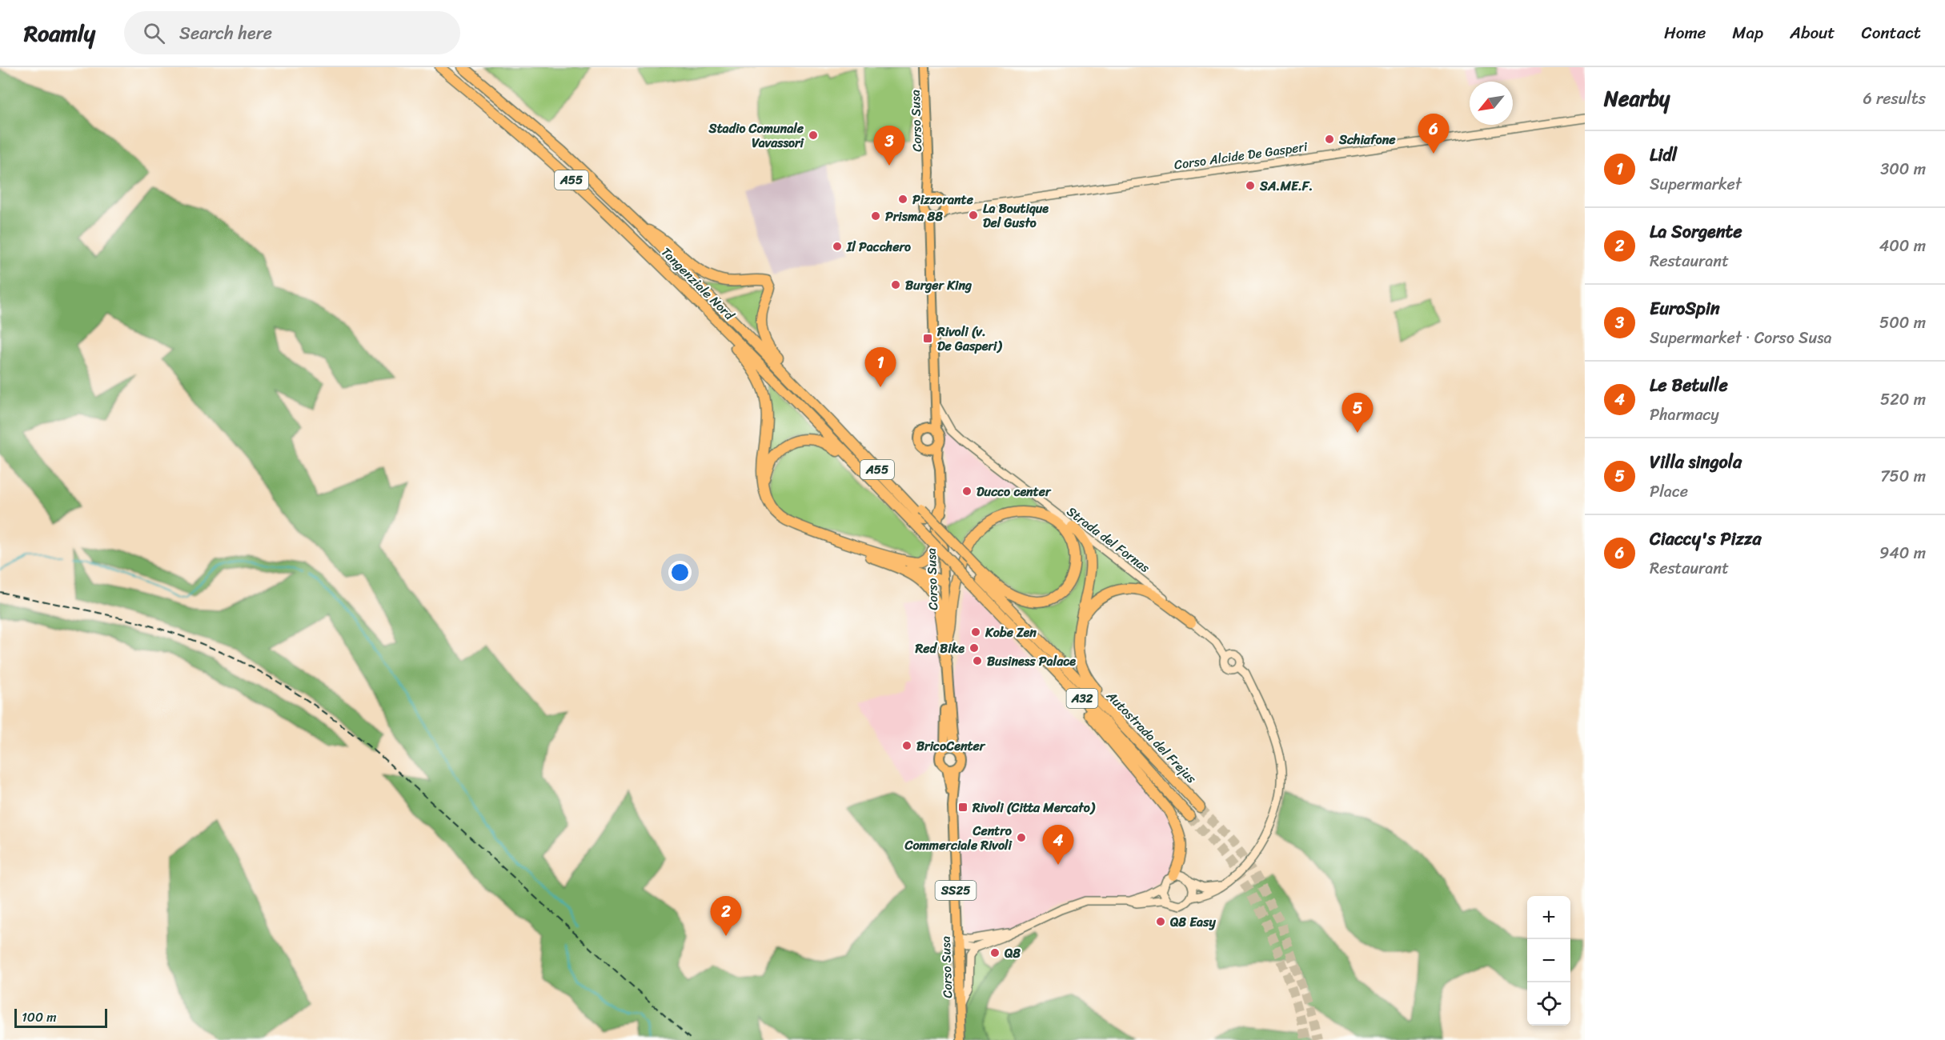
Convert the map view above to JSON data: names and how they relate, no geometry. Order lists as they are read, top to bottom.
{
  "streets": {
    "highway": [
      "A55",
      "Tangenziale Nord",
      "A32",
      "Autostrada del Frejus"
    ],
    "main road": ["Corso Susa", "SS25"],
    "street": ["Corso Alcide De Gasperi", "Strada del Fornas"]
  },
  "crossings": [
    ["Corso Susa", "Corso Alcide De Gasperi"],
    ["Corso Susa", "SS25"],
    ["Corso Alcide De Gasperi", "SS25"],
    ["Tangenziale Nord", "Autostrada del Frejus"],
    ["Strada del Fornas", "SS25"]
  ],
  "places": {
    "other": [
      "Stadio Comunale Vavassori",
      "Schiafone",
      "SA.ME.F.",
      "Pizzorante",
      "La Boutique Del Gusto",
      "Prisma 88",
      "Il Pacchero",
      "Burger King",
      "Ducco center",
      "Kobe Zen",
      "Red Bike",
      "Business Palace",
      "BricoCenter",
      "Centro Commerciale Rivoli",
      "Q8 Easy",
      "Q8"
    ],
    "transit": ["Rivoli (v. De Gasperi)", "Rivoli (Citta Mercato)"]
  },
  "scale_bar": "100 m",
  "north": "bottom left",
  "page": {
    "header": "Roamly",
    "search": "Search here",
    "nav": [
      "Home",
      "Map",
      "About",
      "Contact"
    ],
    "heading": ["Nearby", "6 results"],
    "pins": [
      "6",
      "3",
      "1",
      "5",
      "4",
      "2"
    ],
    "list": [
      {
        "mark": "1",
        "name": "Lidl",
        "note": "Supermarket",
        "value": "300 m"
      },
      {
        "mark": "2",
        "name": "La Sorgente",
        "note": "Restaurant",
        "value": "400 m"
      },
      {
        "mark": "3",
        "name": "EuroSpin",
        "note": "Supermarket · Corso Susa",
        "value": "500 m"
      },
      {
        "mark": "4",
        "name": "Le Betulle",
        "note": "Pharmacy",
        "value": "520 m"
      },
      {
        "mark": "5",
        "name": "Villa singola",
        "note": "Place",
        "value": "750 m"
      },
      {
        "mark": "6",
        "name": "Ciaccy's Pizza",
        "note": "Restaurant",
        "value": "940 m"
      }
    ],
    "map_buttons": ["+", "−"],
    "scale": "100 m"
  }
}
